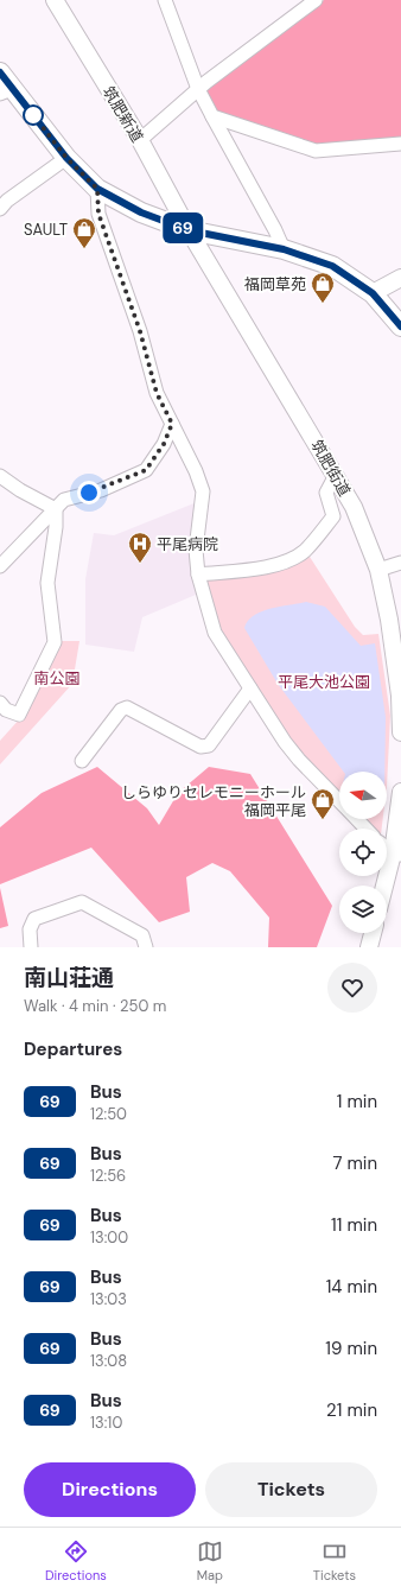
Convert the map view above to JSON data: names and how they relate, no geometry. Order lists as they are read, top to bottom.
{
  "streets": {
    "street": ["筑肥新道", "筑肥街道"]
  },
  "crossings": [
    ["筑肥新道", "筑肥街道"]
  ],
  "parks": ["南公園", "平尾大池公園"],
  "places": {
    "shop": ["SAULT", "福岡草苑", "しらゆりセレモニーホール 福岡平尾"],
    "hospital": ["平尾病院"]
  },
  "lines": ["bus line 69"],
  "north": "left",
  "page": {
    "on_map": "69",
    "heading": [
      ["南山荘通", "Walk · 4 min · 250 m"],
      "Departures"
    ],
    "list": [
      {
        "mark": "69",
        "name": "Bus",
        "note": "12:50",
        "value": "1 min"
      },
      {
        "mark": "69",
        "name": "Bus",
        "note": "12:56",
        "value": "7 min"
      },
      {
        "mark": "69",
        "name": "Bus",
        "note": "13:00",
        "value": "11 min"
      },
      {
        "mark": "69",
        "name": "Bus",
        "note": "13:03",
        "value": "14 min"
      },
      {
        "mark": "69",
        "name": "Bus",
        "note": "13:08",
        "value": "19 min"
      },
      {
        "mark": "69",
        "name": "Bus",
        "note": "13:10",
        "value": "21 min"
      }
    ],
    "buttons": ["Directions", "Tickets"],
    "tabs": ["Directions", "Map", "Tickets"]
  }
}
